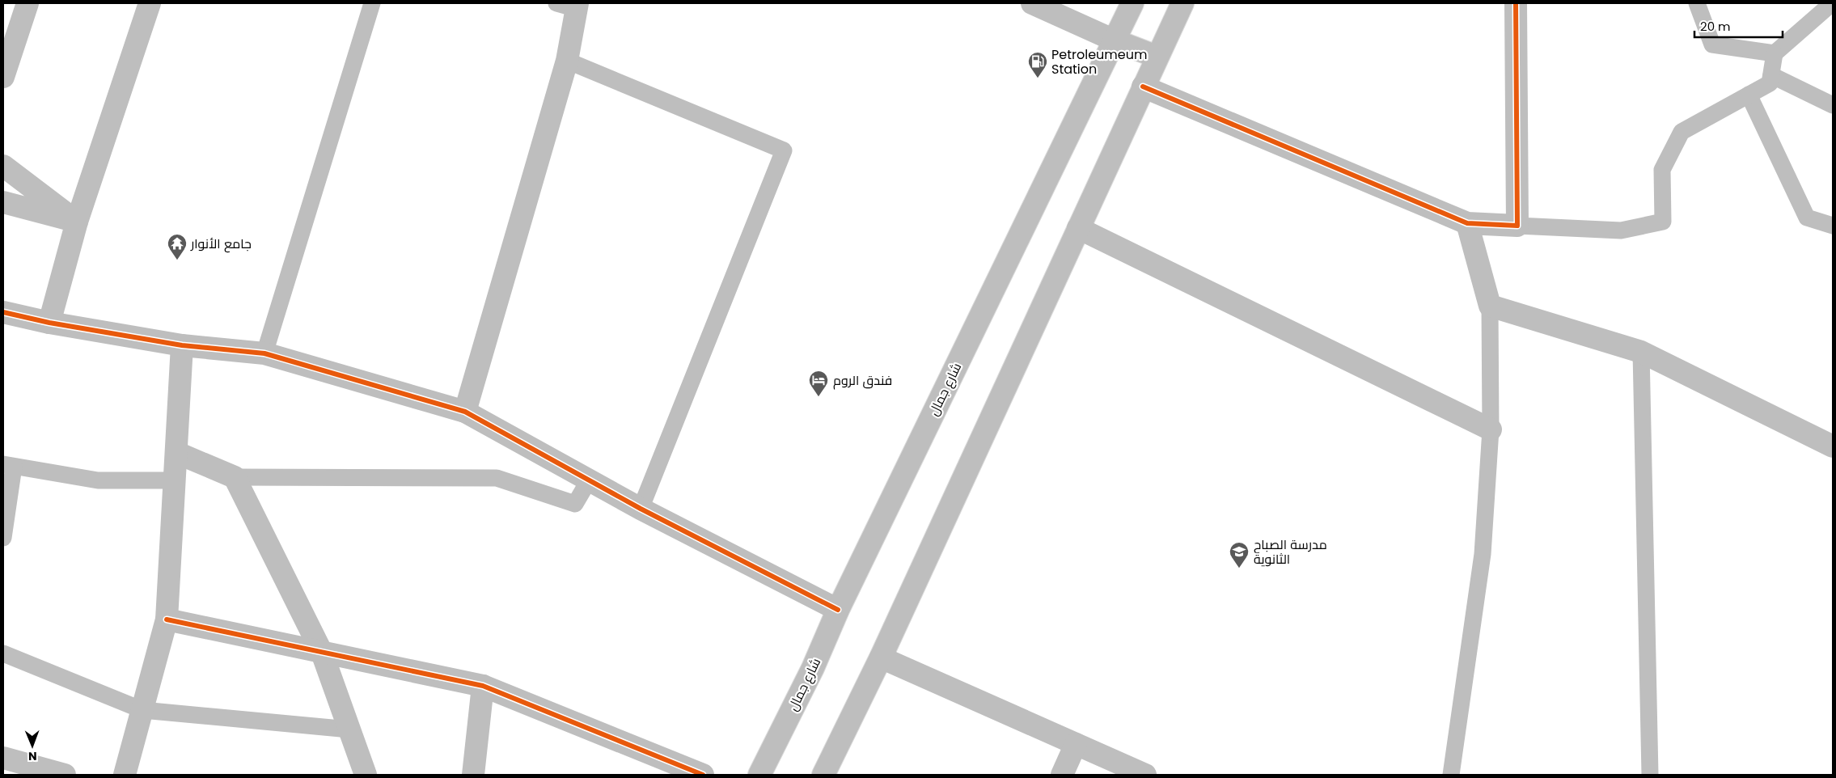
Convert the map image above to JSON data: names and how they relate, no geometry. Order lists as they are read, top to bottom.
{
  "streets": {
    "street": ["شارع جمال"]
  },
  "places": {
    "fuel station": ["Petroleumeum Station"],
    "temple": ["جامع الأنوار"],
    "hotel": ["فندق الروم"],
    "school or university": ["مدرسة الصباح الثانوية"]
  },
  "scale_bar": "20 m",
  "north": "bottom"
}
